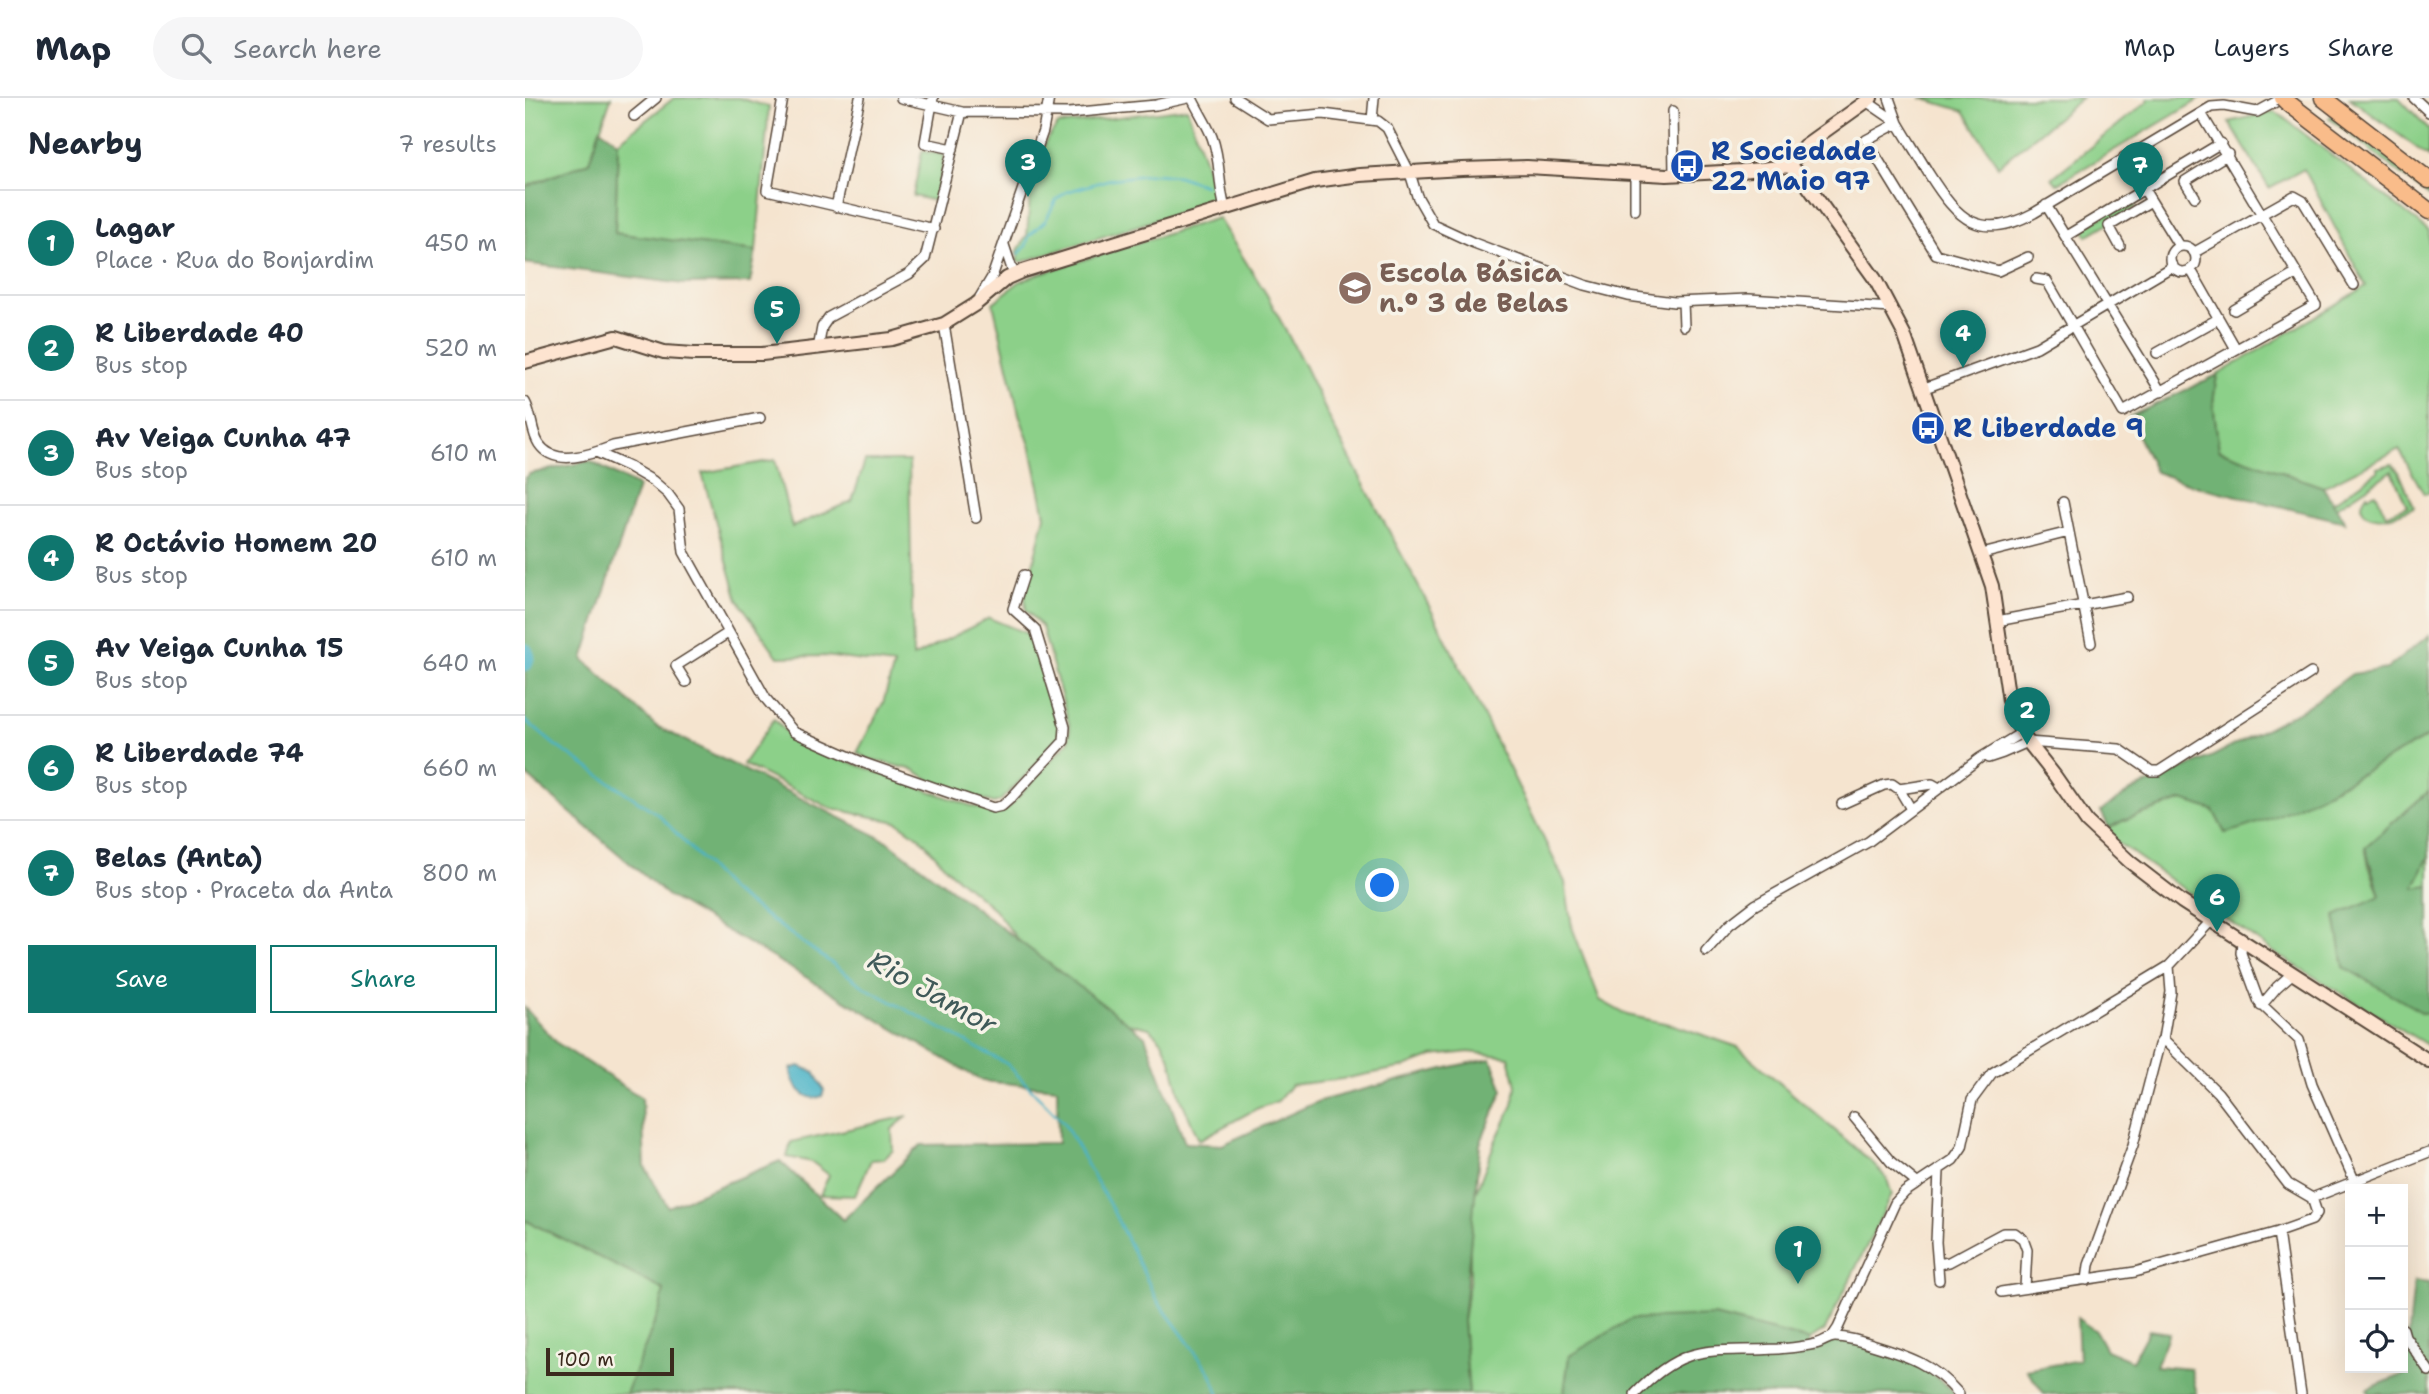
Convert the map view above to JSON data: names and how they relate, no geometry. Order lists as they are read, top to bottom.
{
  "water": ["Rio Jamor"],
  "places": {
    "bus stop": ["R Sociedade 22 Maio 97", "R Liberdade 9"],
    "school or university": ["Escola Básica n.º 3 de Belas"]
  },
  "scale_bar": "100 m",
  "page": {
    "header": "Map",
    "search": "Search here",
    "nav": ["Map", "Layers", "Share"],
    "heading": ["Nearby", "7 results"],
    "pins": [
      "3",
      "7",
      "5",
      "4",
      "2",
      "6",
      "1"
    ],
    "list": [
      {
        "mark": "1",
        "name": "Lagar",
        "note": "Place · Rua do Bonjardim",
        "value": "450 m"
      },
      {
        "mark": "2",
        "name": "R Liberdade 40",
        "note": "Bus stop",
        "value": "520 m"
      },
      {
        "mark": "3",
        "name": "Av Veiga Cunha 47",
        "note": "Bus stop",
        "value": "610 m"
      },
      {
        "mark": "4",
        "name": "R Octávio Homem 20",
        "note": "Bus stop",
        "value": "610 m"
      },
      {
        "mark": "5",
        "name": "Av Veiga Cunha 15",
        "note": "Bus stop",
        "value": "640 m"
      },
      {
        "mark": "6",
        "name": "R Liberdade 74",
        "note": "Bus stop",
        "value": "660 m"
      },
      {
        "mark": "7",
        "name": "Belas (Anta)",
        "note": "Bus stop · Praceta da Anta",
        "value": "800 m"
      }
    ],
    "buttons": ["Save", "Share"],
    "map_buttons": ["+", "−"],
    "scale": "100 m"
  }
}
